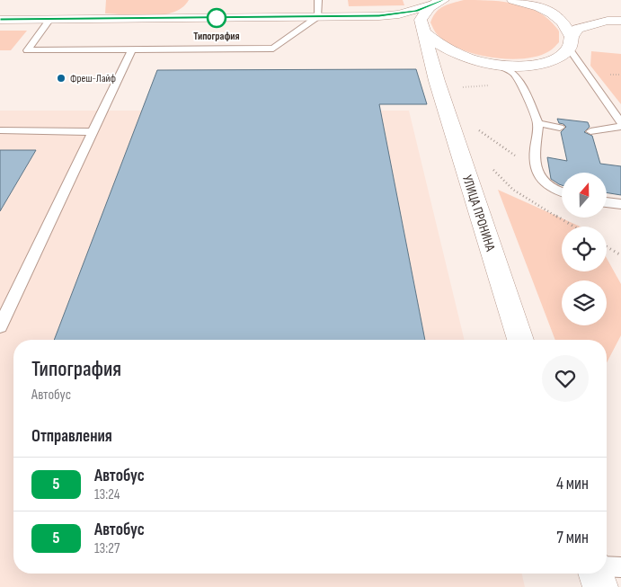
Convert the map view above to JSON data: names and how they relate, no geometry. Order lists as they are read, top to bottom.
{
  "streets": {
    "main road": ["УЛИЦА ПРОНИНА"]
  },
  "places": ["Типография", "Фреш-Лайф"],
  "lines": ["bus line 5"],
  "north": "top",
  "page": {
    "heading": [
      ["Типография", "Автобус"],
      "Отправления"
    ],
    "list": [
      {
        "mark": "5",
        "name": "Автобус",
        "note": "13:24",
        "value": "4 мин"
      },
      {
        "mark": "5",
        "name": "Автобус",
        "note": "13:27",
        "value": "7 мин"
      }
    ]
  }
}
